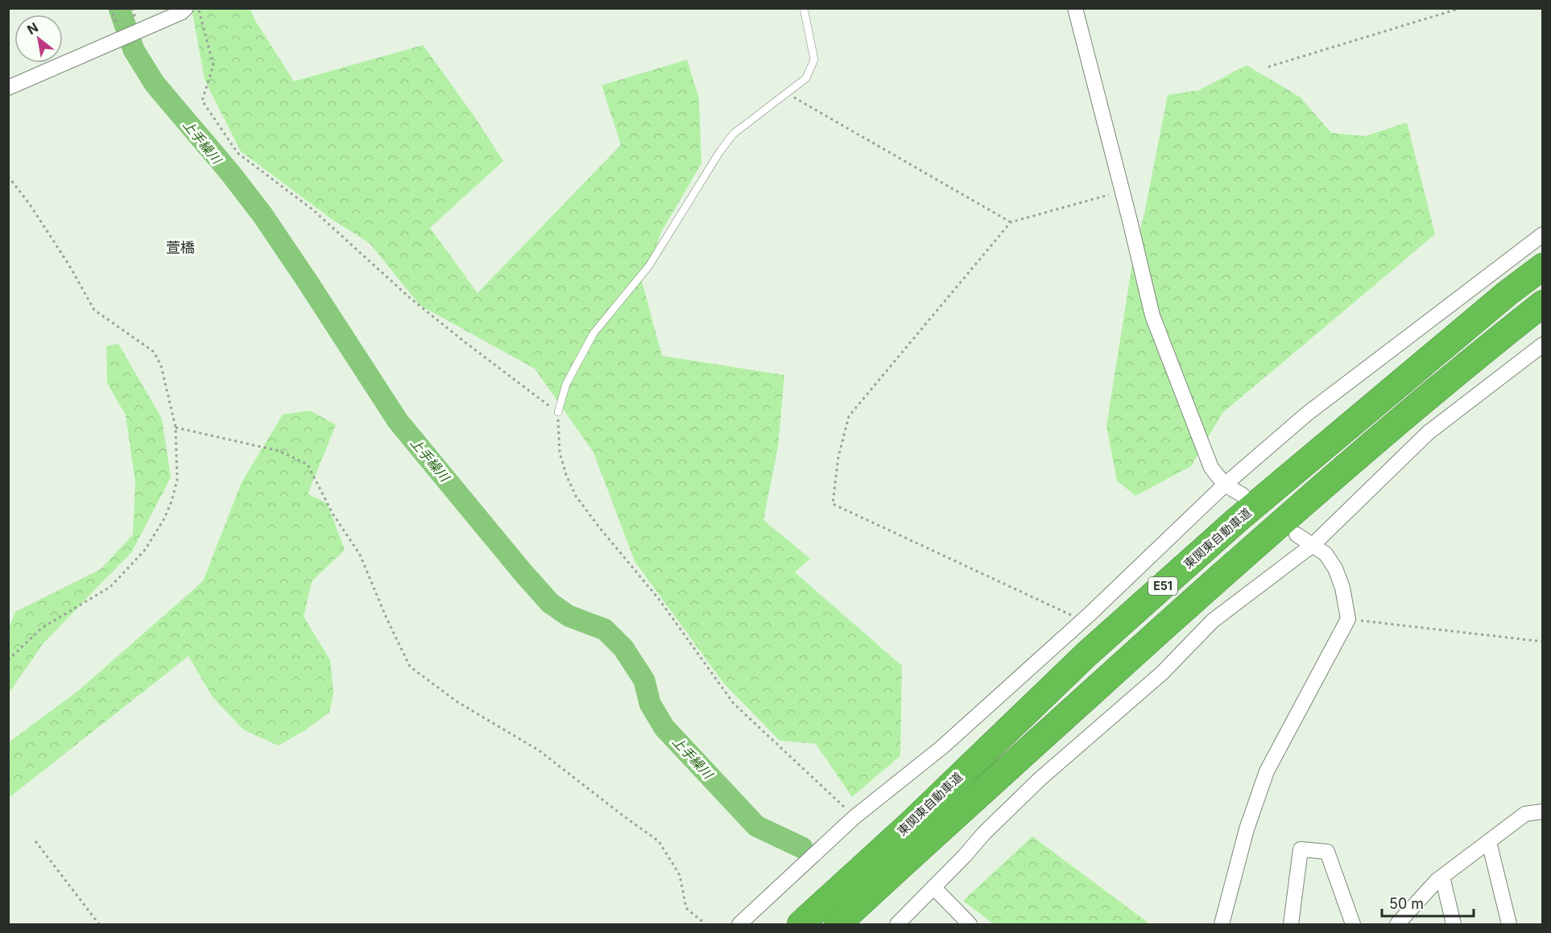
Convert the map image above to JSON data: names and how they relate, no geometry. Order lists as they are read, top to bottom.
{
  "streets": {
    "highway": ["東関東自動車道", "E51"]
  },
  "districts": ["萱橋"],
  "water": ["上手繰川"],
  "scale_bar": "50 m",
  "north": "top left"
}
